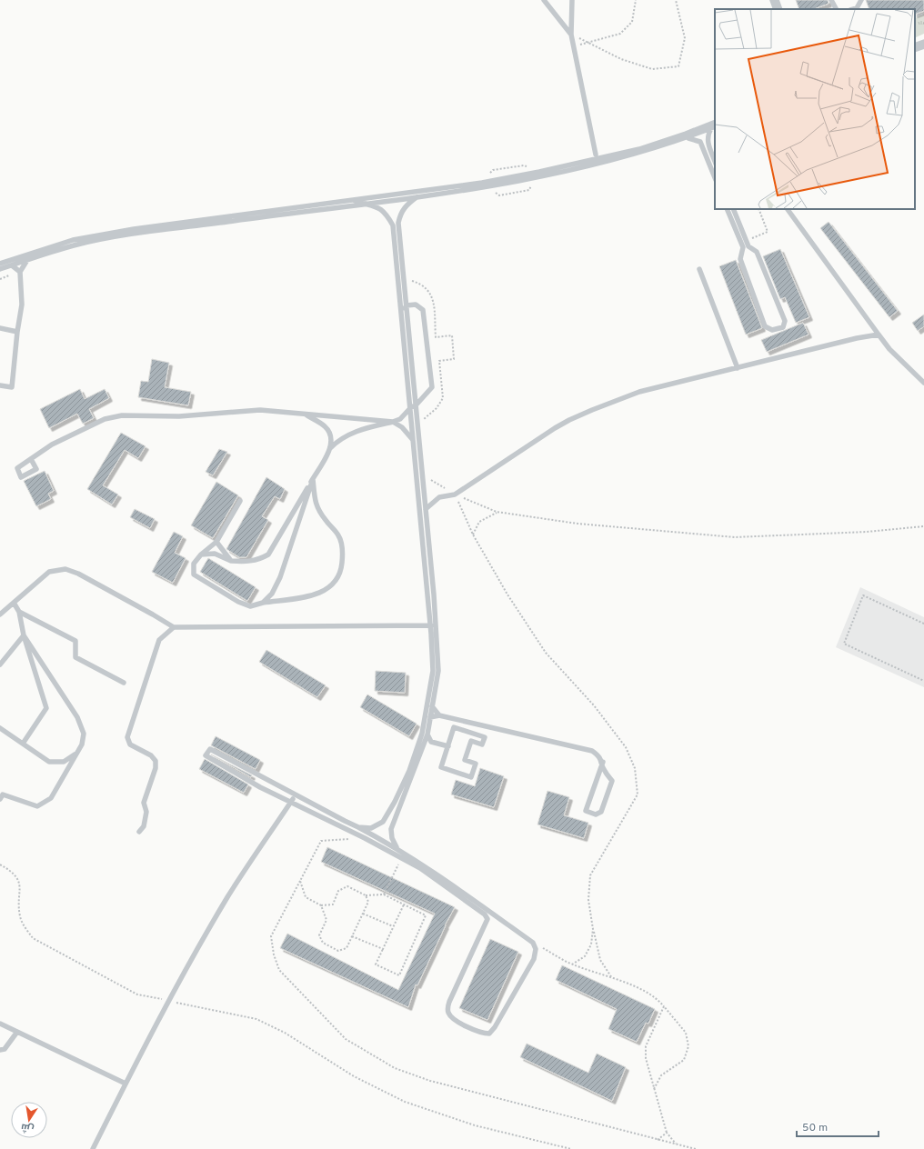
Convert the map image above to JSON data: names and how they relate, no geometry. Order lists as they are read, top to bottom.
{
  "scale_bar": "50 m",
  "north": "bottom"
}
